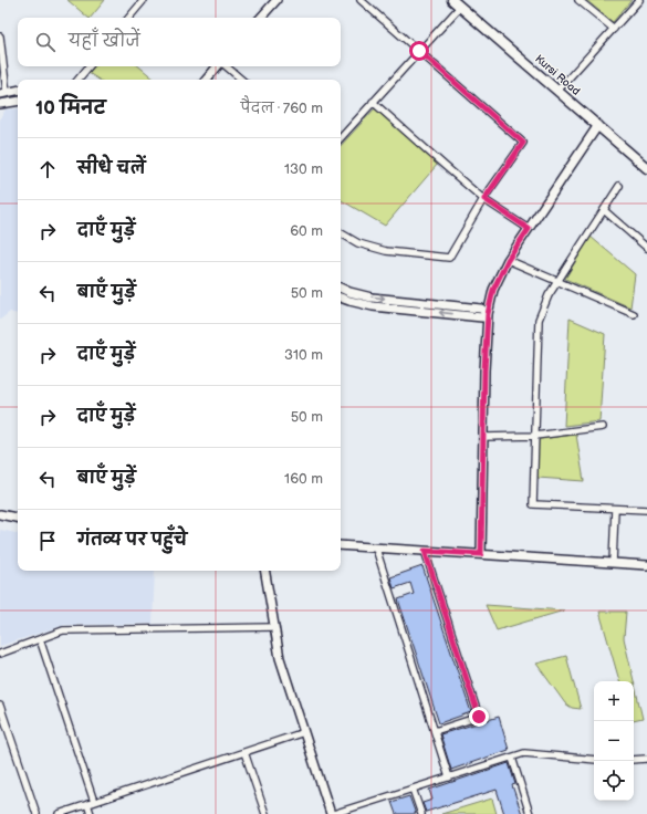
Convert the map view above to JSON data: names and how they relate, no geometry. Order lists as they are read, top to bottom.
{
  "streets": {
    "main road": ["Kursi Road"]
  },
  "page": {
    "search": "यहाँ खोजें",
    "heading": ["10 मिनट", "पैदल · 760 m"],
    "list": [
      ["सीधे चलें", "130 m"],
      ["दाएँ मुड़ें", "60 m"],
      ["बाएँ मुड़ें", "50 m"],
      ["दाएँ मुड़ें", "310 m"],
      ["दाएँ मुड़ें", "50 m"],
      ["बाएँ मुड़ें", "160 m"],
      "गंतव्य पर पहुँचे"
    ],
    "map_buttons": ["+", "−"]
  }
}
